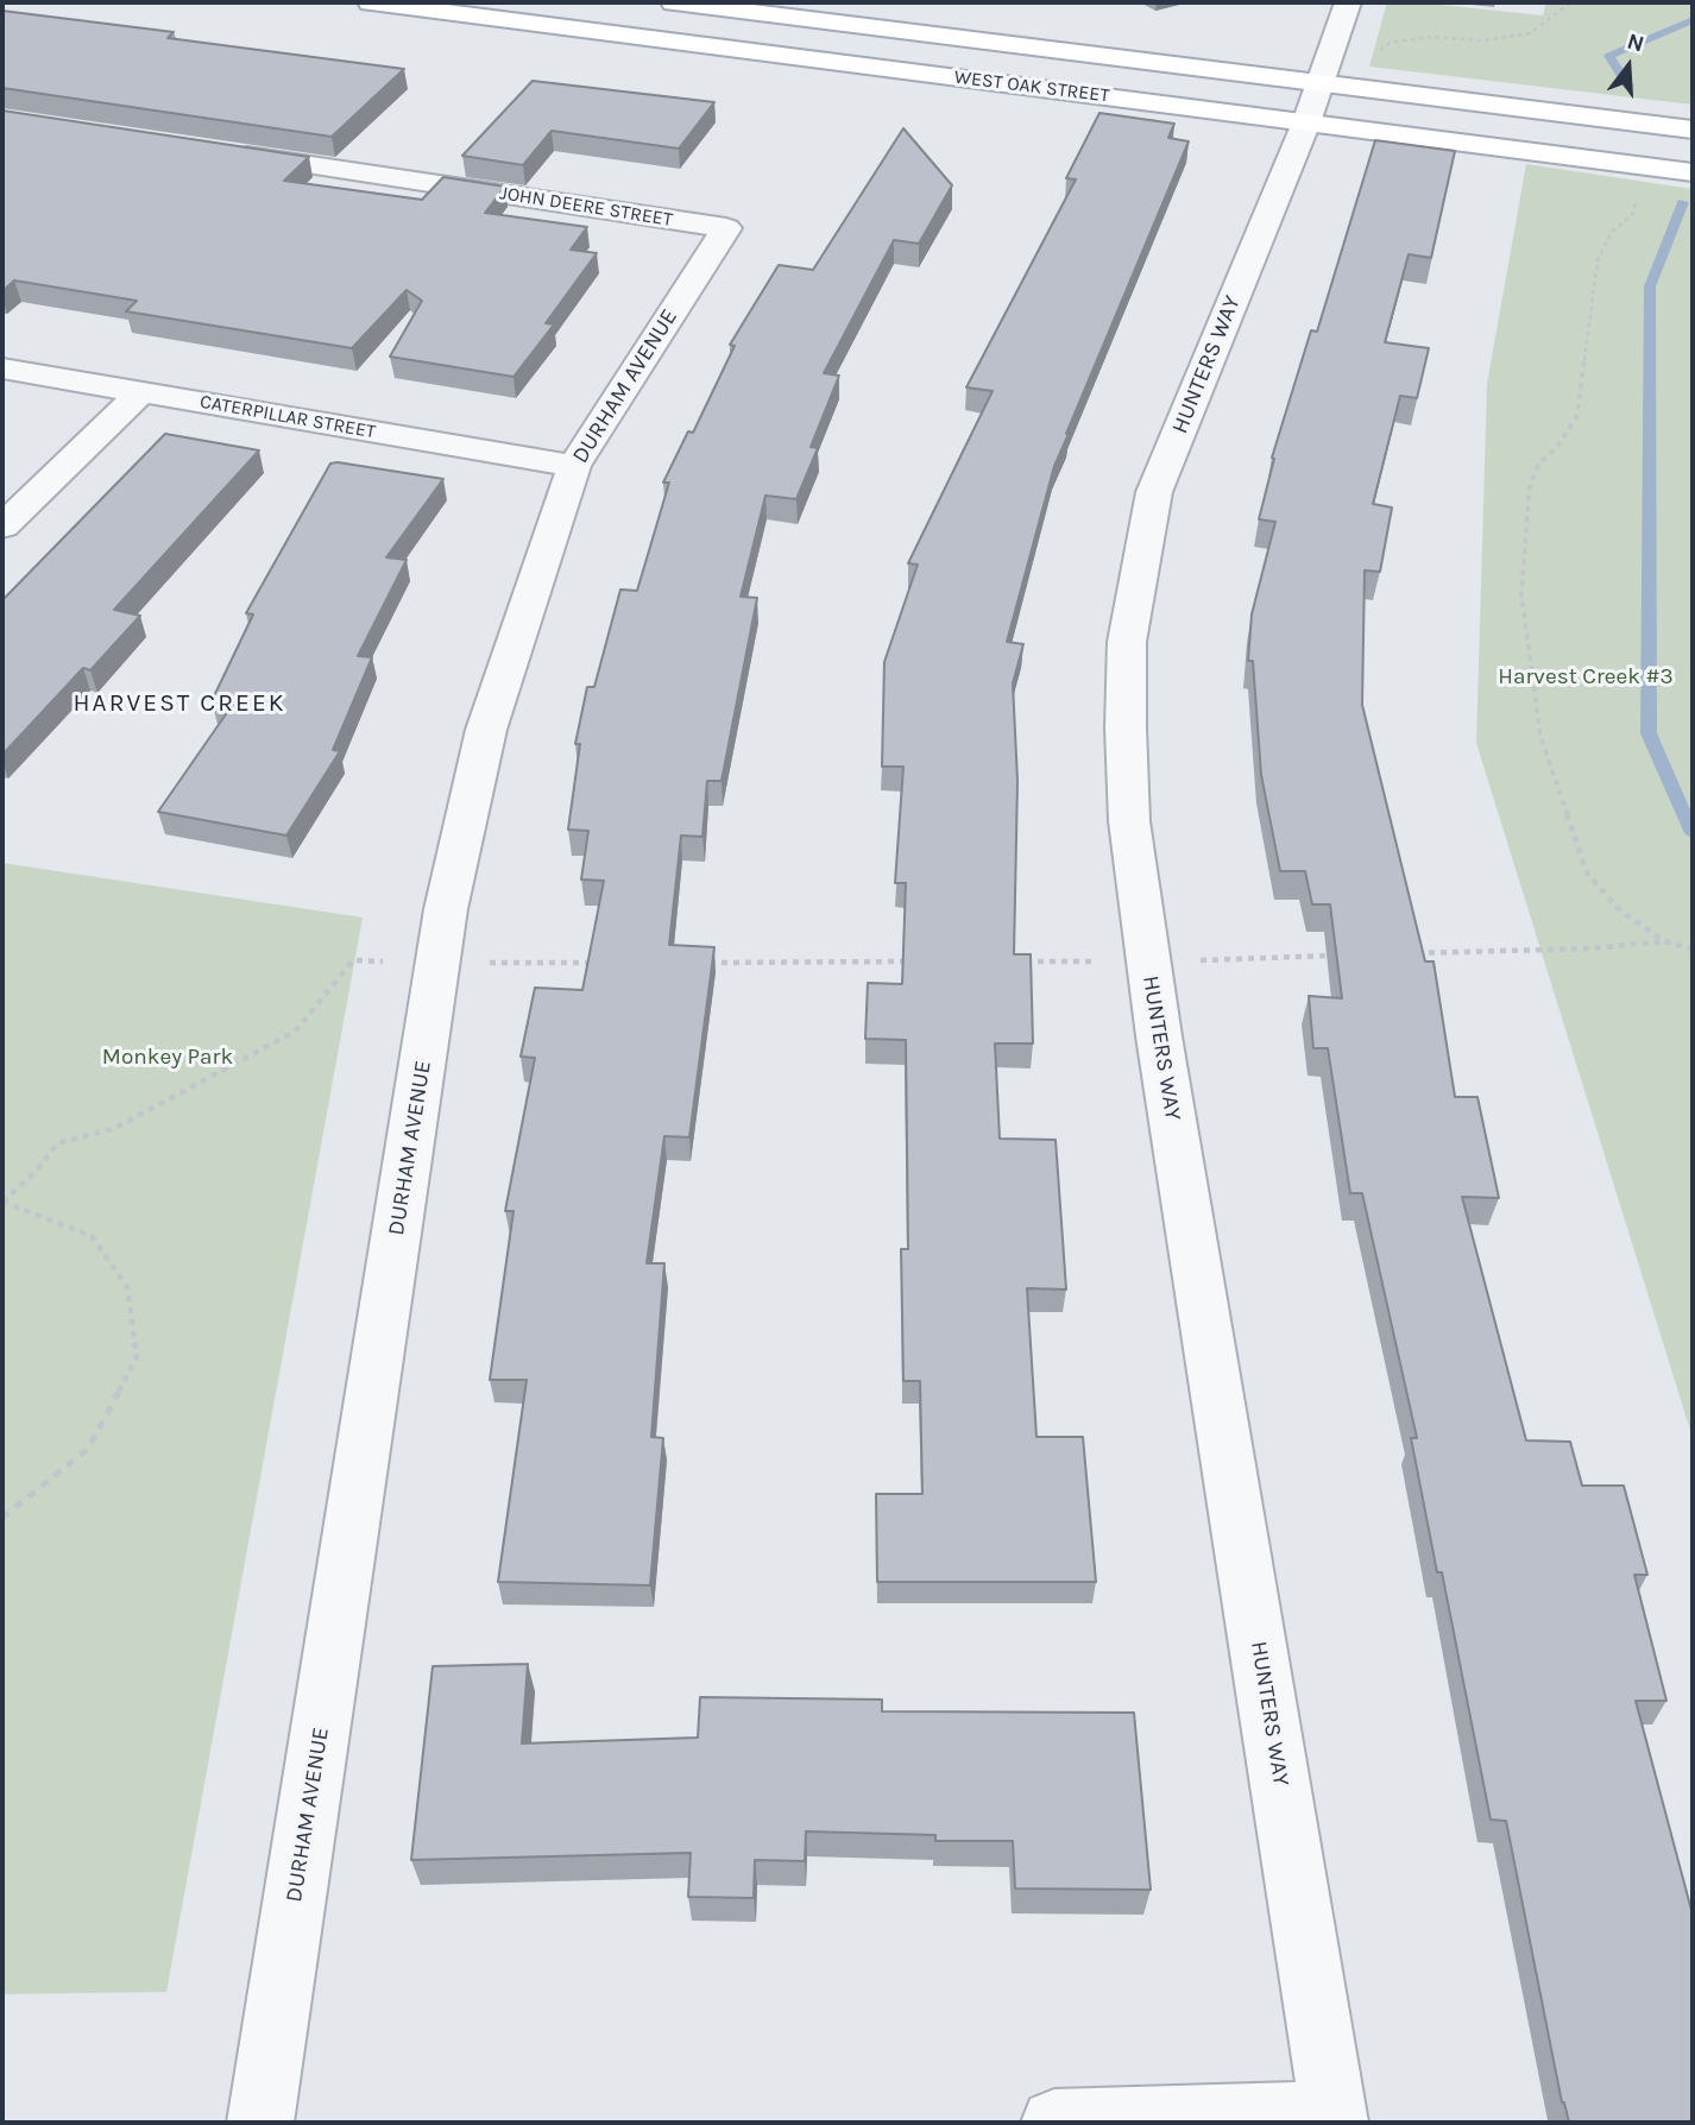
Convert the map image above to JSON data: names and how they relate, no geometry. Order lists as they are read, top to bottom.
{
  "streets": {
    "main road": ["WEST OAK STREET"],
    "street": [
      "JOHN DEERE STREET",
      "HUNTERS WAY",
      "DURHAM AVENUE",
      "CATERPILLAR STREET"
    ]
  },
  "crossings": [
    ["WEST OAK STREET", "HUNTERS WAY"],
    ["JOHN DEERE STREET", "DURHAM AVENUE"],
    ["DURHAM AVENUE", "CATERPILLAR STREET"]
  ],
  "districts": ["HARVEST CREEK"],
  "parks": ["Harvest Creek #3", "Monkey Park"],
  "north": "top"
}
